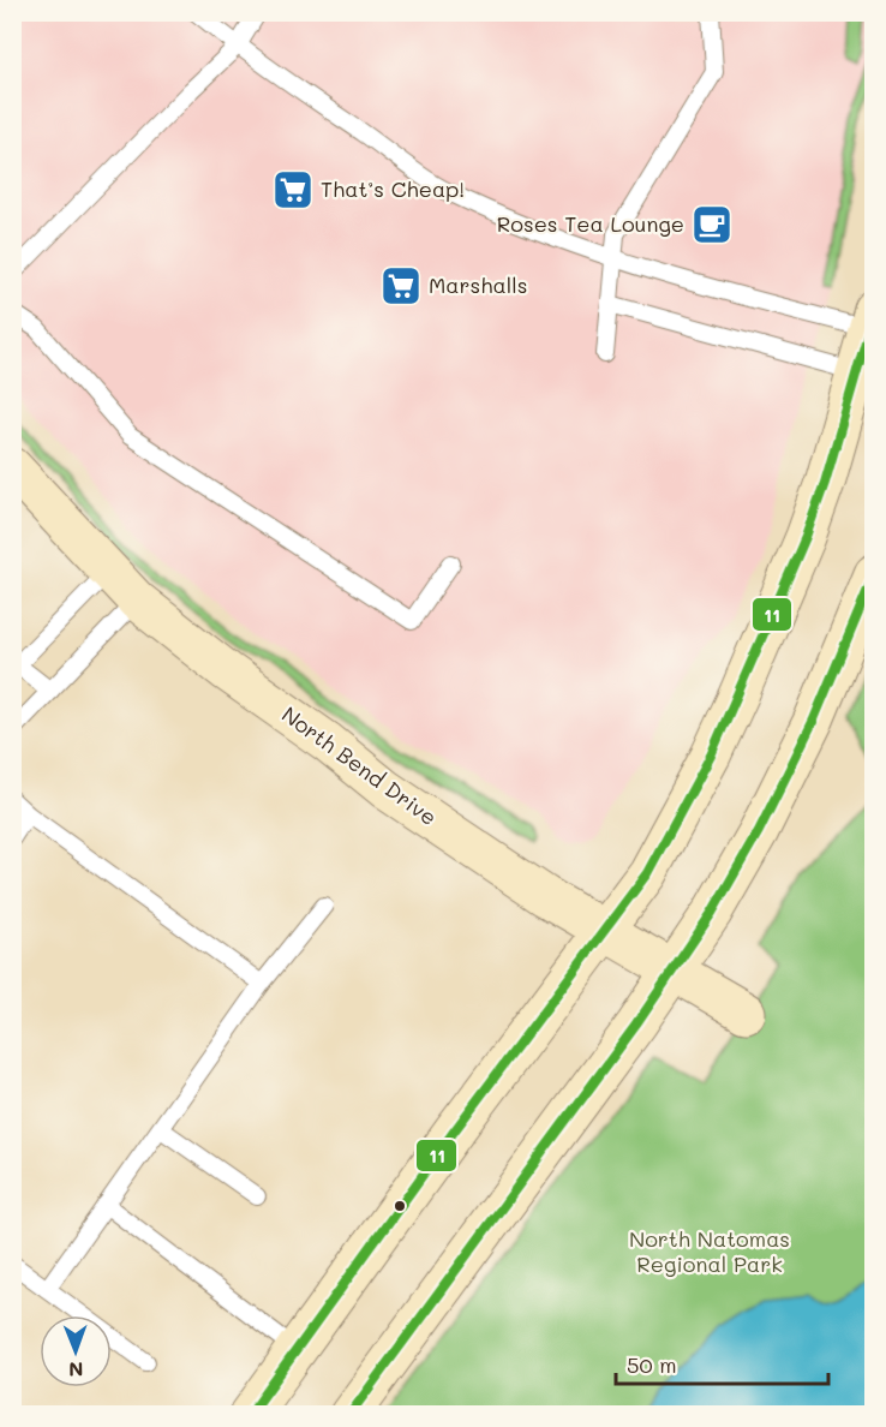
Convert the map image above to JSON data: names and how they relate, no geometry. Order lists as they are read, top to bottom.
{
  "streets": {
    "main road": ["North Bend Drive"]
  },
  "parks": ["North Natomas Regional Park"],
  "places": {
    "supermarket": ["That’s Cheap!", "Marshalls"],
    "cafe": ["Roses Tea Lounge"]
  },
  "lines": ["transit line 11"],
  "scale_bar": "50 m",
  "north": "bottom"
}
